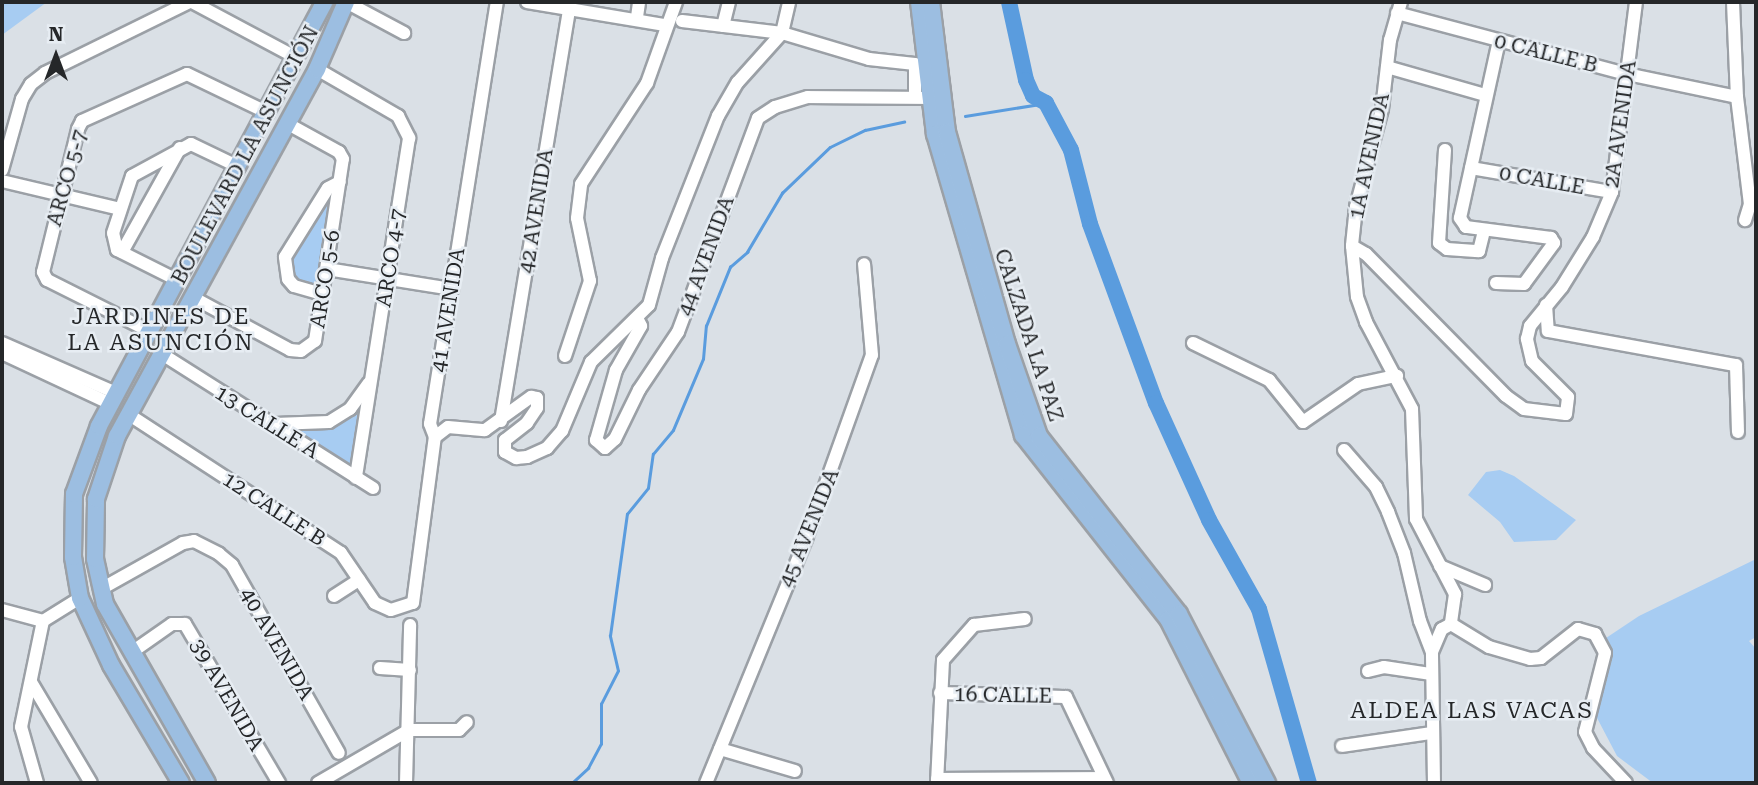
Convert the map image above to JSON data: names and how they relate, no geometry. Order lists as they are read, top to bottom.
{
  "streets": {
    "main road": ["BOULEVARD LA ASUNCIÓN", "CALZADA LA PAZ"],
    "street": [
      "0 CALLE B",
      "2A AVENIDA",
      "1A AVENIDA",
      "ARCO 5-7",
      "0 CALLE",
      "42 AVENIDA",
      "44 AVENIDA",
      "ARCO 4-7",
      "ARCO 5-6",
      "41 AVENIDA",
      "13 CALLE A",
      "12 CALLE B",
      "45 AVENIDA",
      "40 AVENIDA",
      "39 AVENIDA",
      "16 CALLE"
    ]
  },
  "crossings": [
    ["0 CALLE B", "2A AVENIDA"],
    ["0 CALLE B", "1A AVENIDA"],
    ["2A AVENIDA", "1A AVENIDA"],
    ["2A AVENIDA", "0 CALLE"],
    ["BOULEVARD LA ASUNCIÓN", "ARCO 5-7"],
    ["BOULEVARD LA ASUNCIÓN", "ARCO 4-7"],
    ["BOULEVARD LA ASUNCIÓN", "ARCO 5-6"],
    ["BOULEVARD LA ASUNCIÓN", "13 CALLE A"],
    ["BOULEVARD LA ASUNCIÓN", "12 CALLE B"],
    ["BOULEVARD LA ASUNCIÓN", "40 AVENIDA"],
    ["BOULEVARD LA ASUNCIÓN", "39 AVENIDA"],
    ["42 AVENIDA", "44 AVENIDA"],
    ["44 AVENIDA", "CALZADA LA PAZ"],
    ["ARCO 4-7", "13 CALLE A"],
    ["41 AVENIDA", "12 CALLE B"]
  ],
  "districts": ["JARDINES DE LA ASUNCIÓN", "ALDEA LAS VACAS"],
  "north": "top"
}
